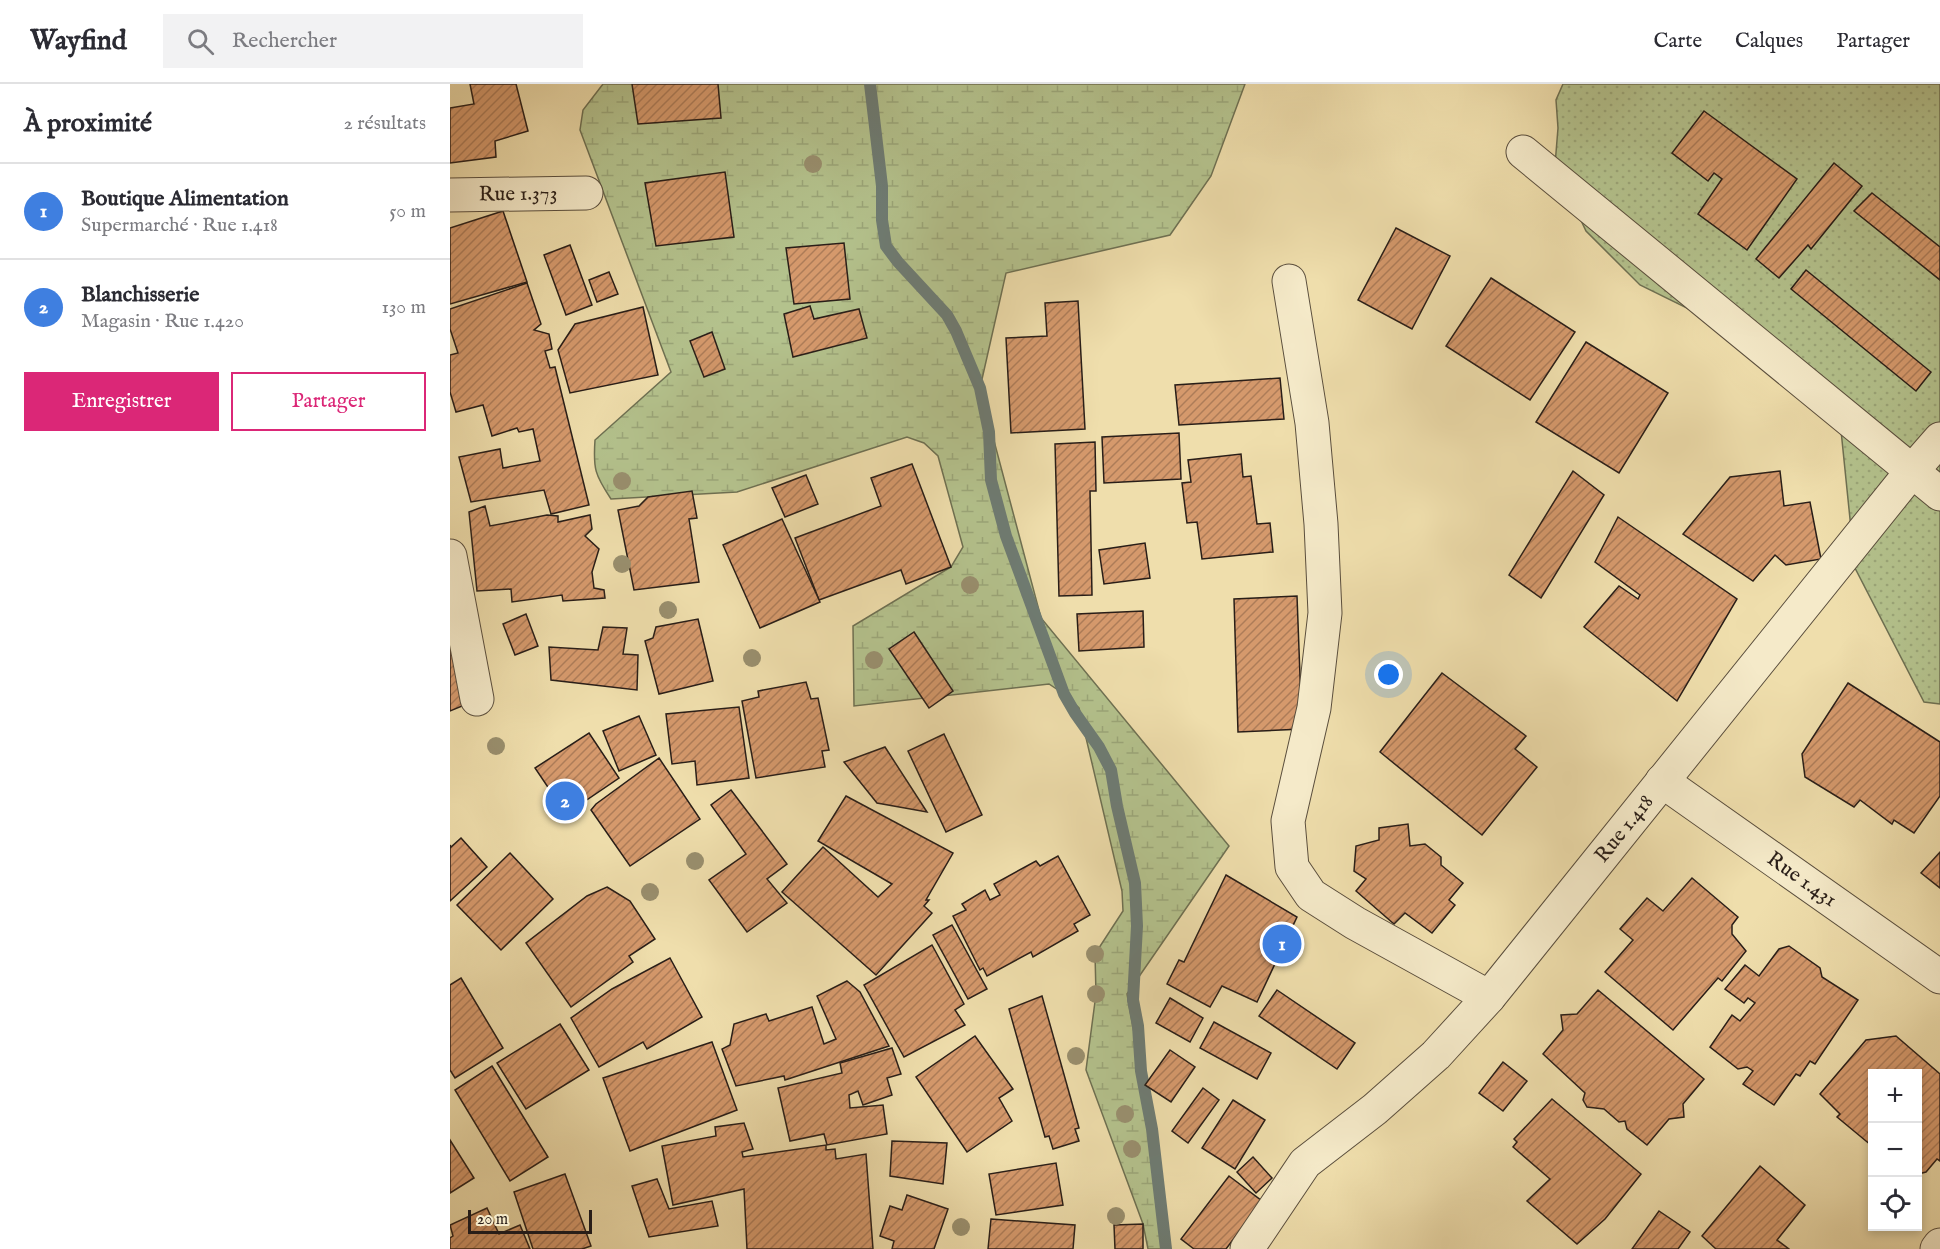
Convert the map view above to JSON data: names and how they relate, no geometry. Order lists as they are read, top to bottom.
{
  "streets": {
    "street": ["Rue 1.373", "Rue 1.418", "Rue 1.431"]
  },
  "crossings": [
    ["Rue 1.418", "Rue 1.431"]
  ],
  "scale_bar": "20 m",
  "page": {
    "header": "Wayfind",
    "search": "Rechercher",
    "nav": ["Carte", "Calques", "Partager"],
    "heading": ["À proximité", "2 résultats"],
    "list": [
      {
        "mark": "1",
        "name": "Boutique Alimentation",
        "note": "Supermarché · Rue 1.418",
        "value": "50 m"
      },
      {
        "mark": "2",
        "name": "Blanchisserie",
        "note": "Magasin · Rue 1.420",
        "value": "130 m"
      }
    ],
    "buttons": ["Enregistrer", "Partager"],
    "pins": ["2", "1"],
    "map_buttons": ["+", "−"],
    "scale": "20 m"
  }
}
